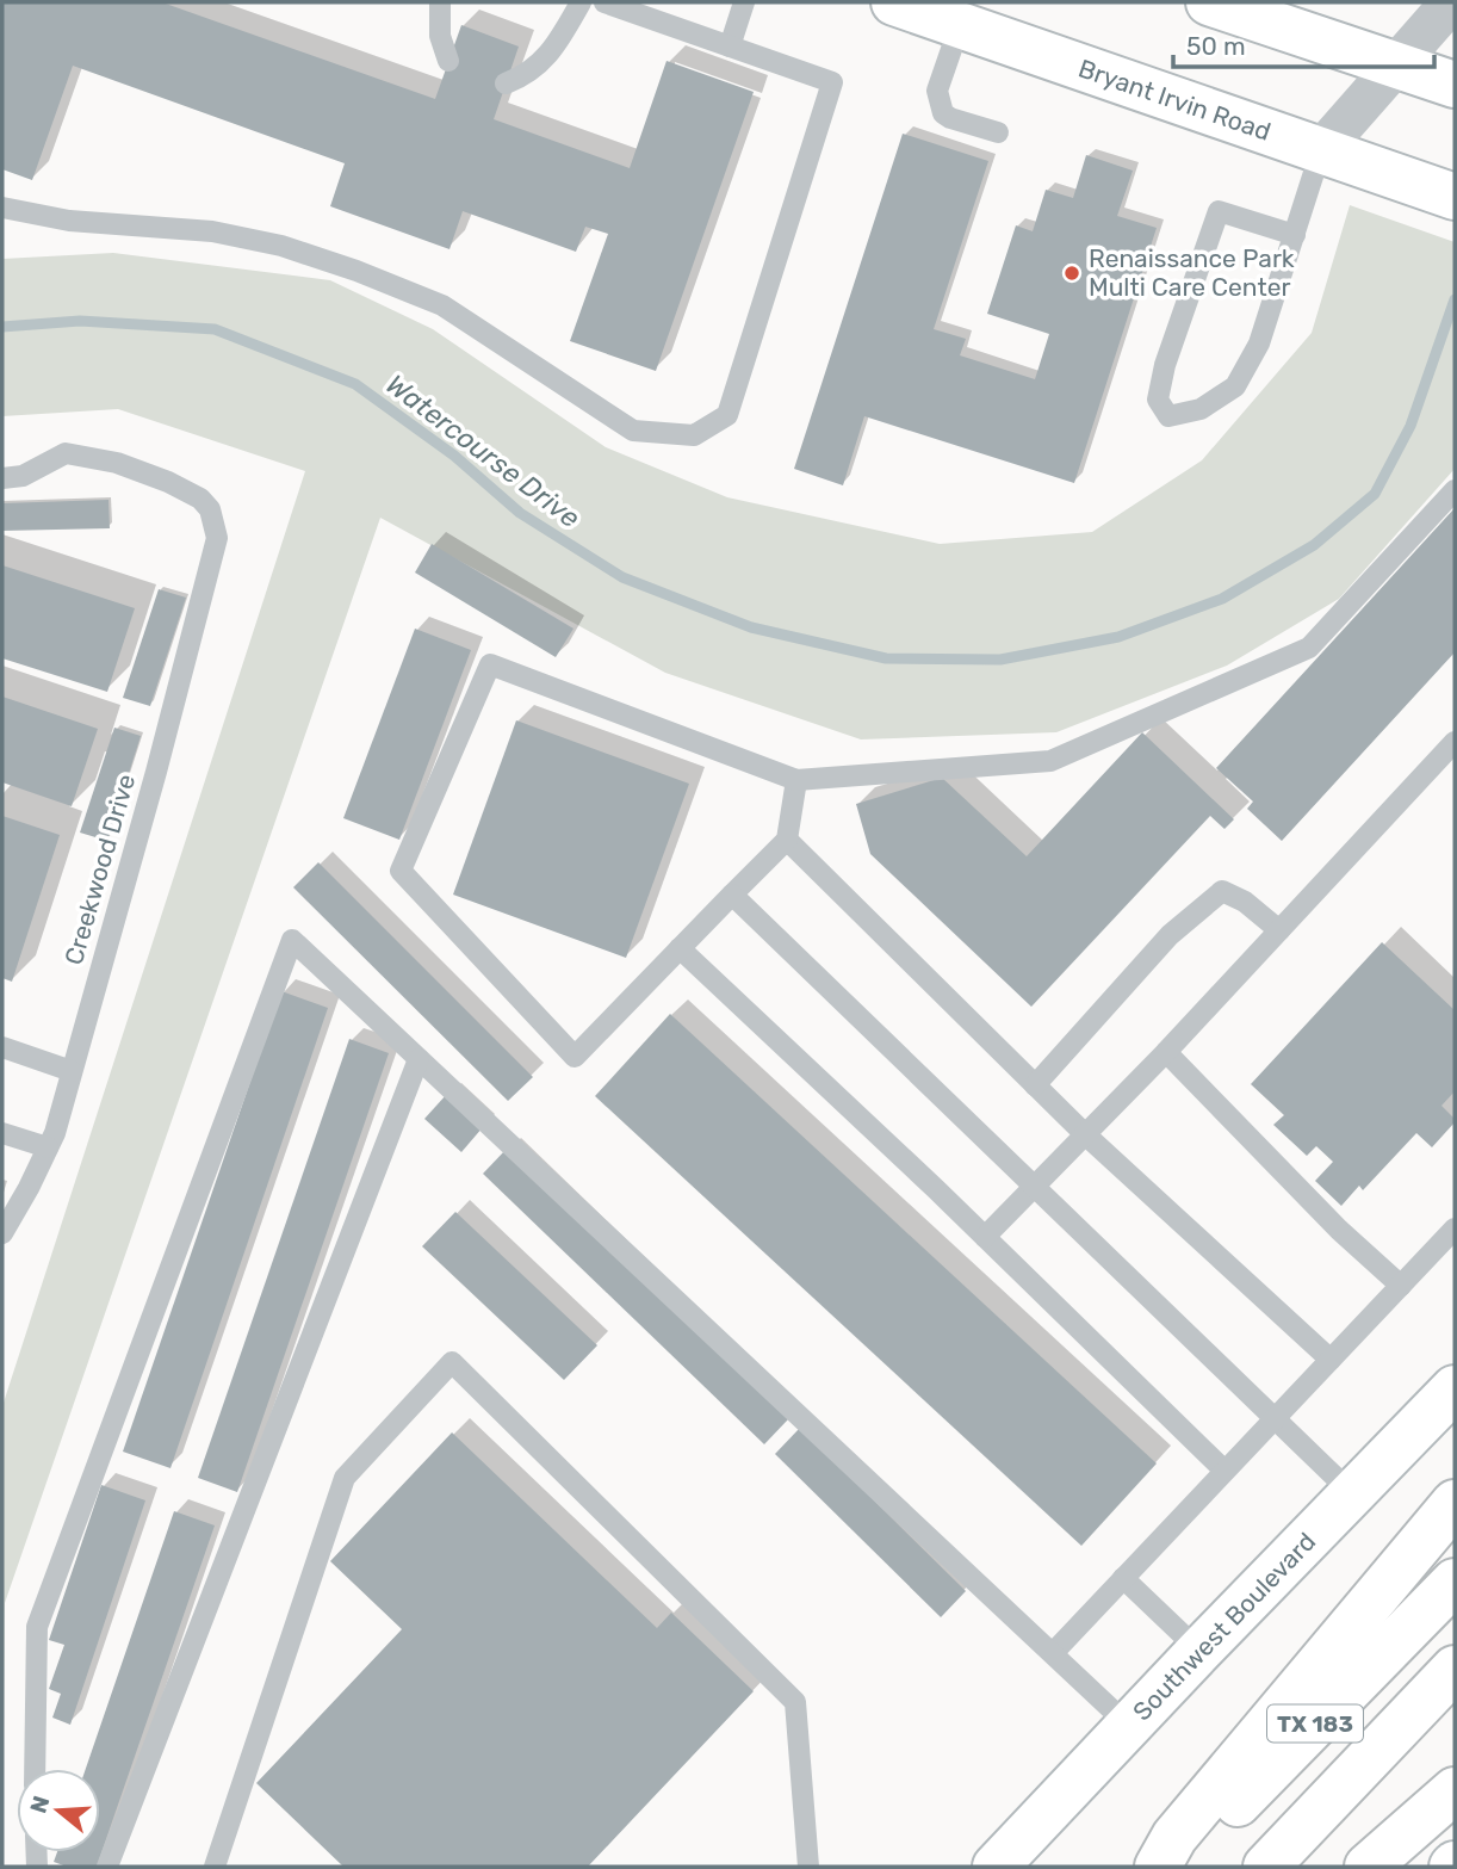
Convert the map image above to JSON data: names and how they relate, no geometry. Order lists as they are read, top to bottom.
{
  "streets": {
    "main road": ["Bryant Irvin Road", "Southwest Boulevard", "TX 183"],
    "lane": ["Creekwood Drive"]
  },
  "water": ["Watercourse Drive"],
  "places": ["Renaissance Park Multi Care Center"],
  "scale_bar": "50 m",
  "north": "left"
}
